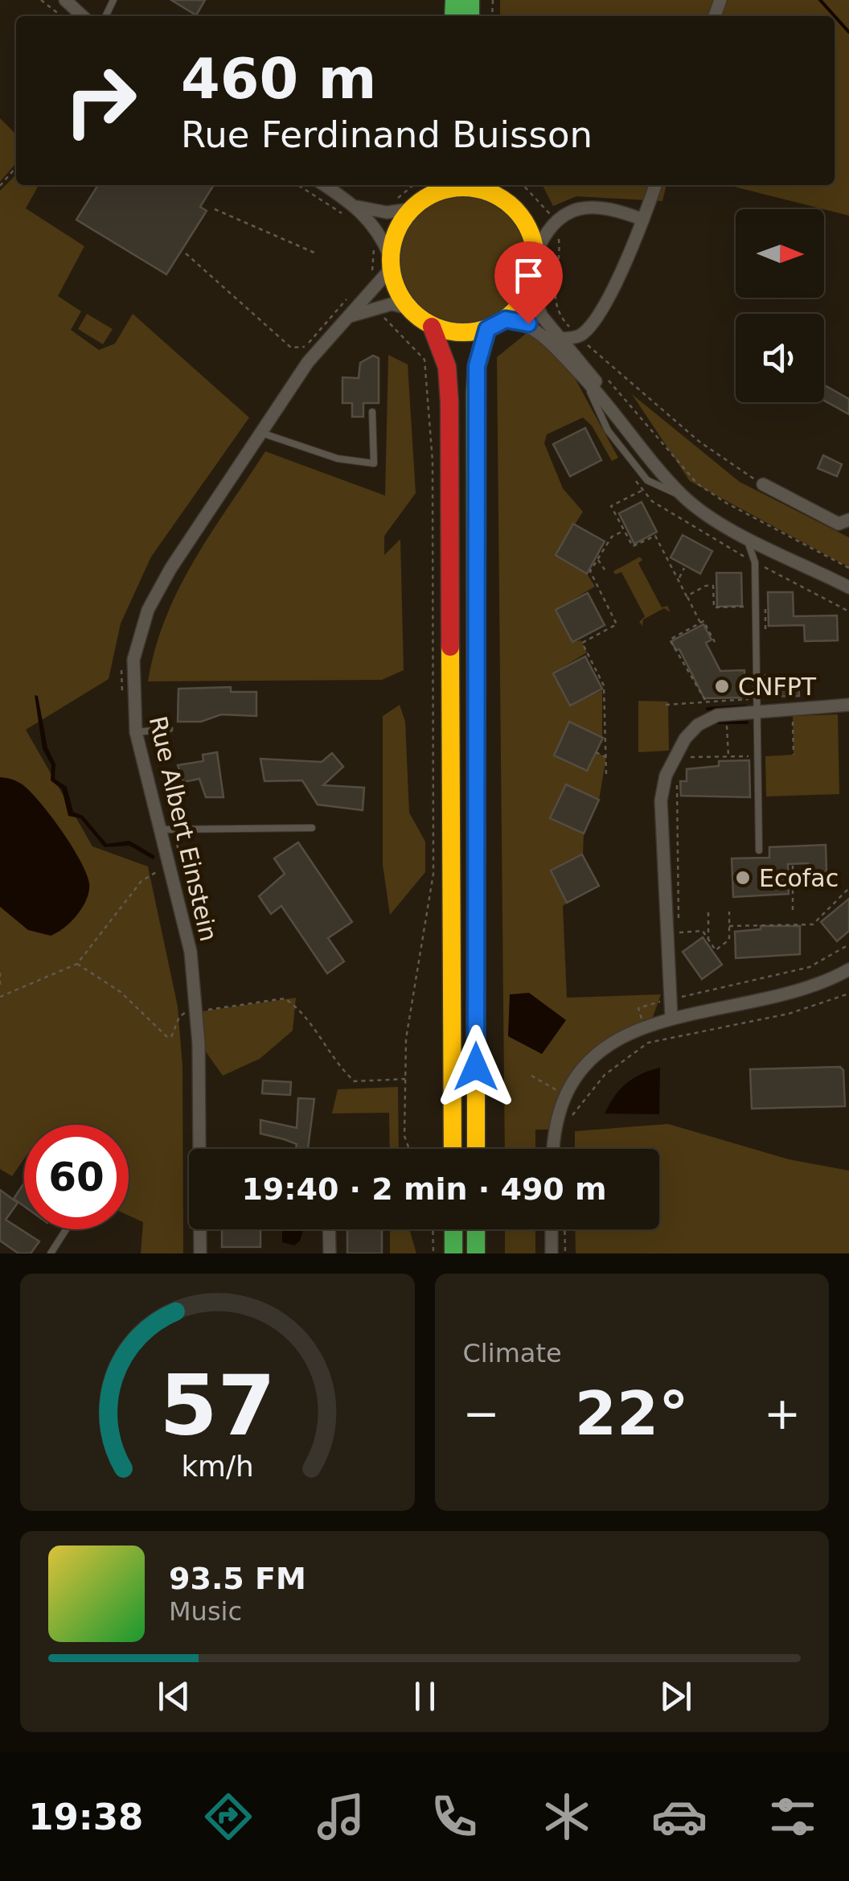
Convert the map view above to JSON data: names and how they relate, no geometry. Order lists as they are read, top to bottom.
{
  "streets": {
    "street": ["Rue Albert Einstein"]
  },
  "places": ["CNFPT", "Ecofac"],
  "north": "right",
  "page": {
    "turn": ["460 m", "Rue Ferdinand Buisson"],
    "limit": "60",
    "trip": "19:40 · 2 min · 490 m",
    "tile": "Climate",
    "heat": ["−", "22°", "+"],
    "song": ["93.5 FM", "Music"],
    "tabs": "19:38",
    "gauge": ["57", "km/h"]
  }
}
